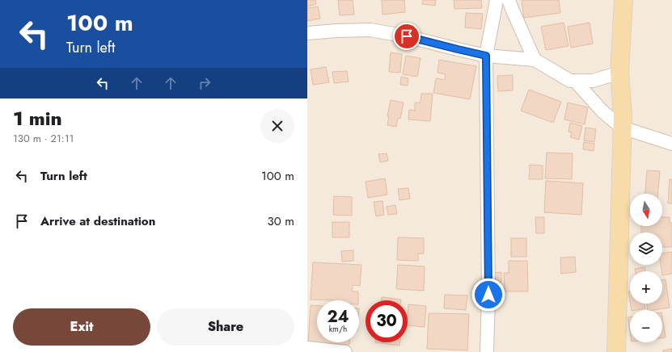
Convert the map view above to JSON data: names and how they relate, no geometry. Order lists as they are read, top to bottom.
{
  "north": "bottom",
  "page": {
    "turn": ["100 m", "Turn left"],
    "heading": ["1 min", "130 m · 21:11"],
    "list": [
      {
        "name": "Turn left",
        "value": "100 m"
      },
      {
        "name": "Arrive at destination",
        "value": "30 m"
      }
    ],
    "map_buttons": ["+", "−"],
    "speed": "24 km/h",
    "limit": "30",
    "buttons": ["Exit", "Share"]
  }
}
